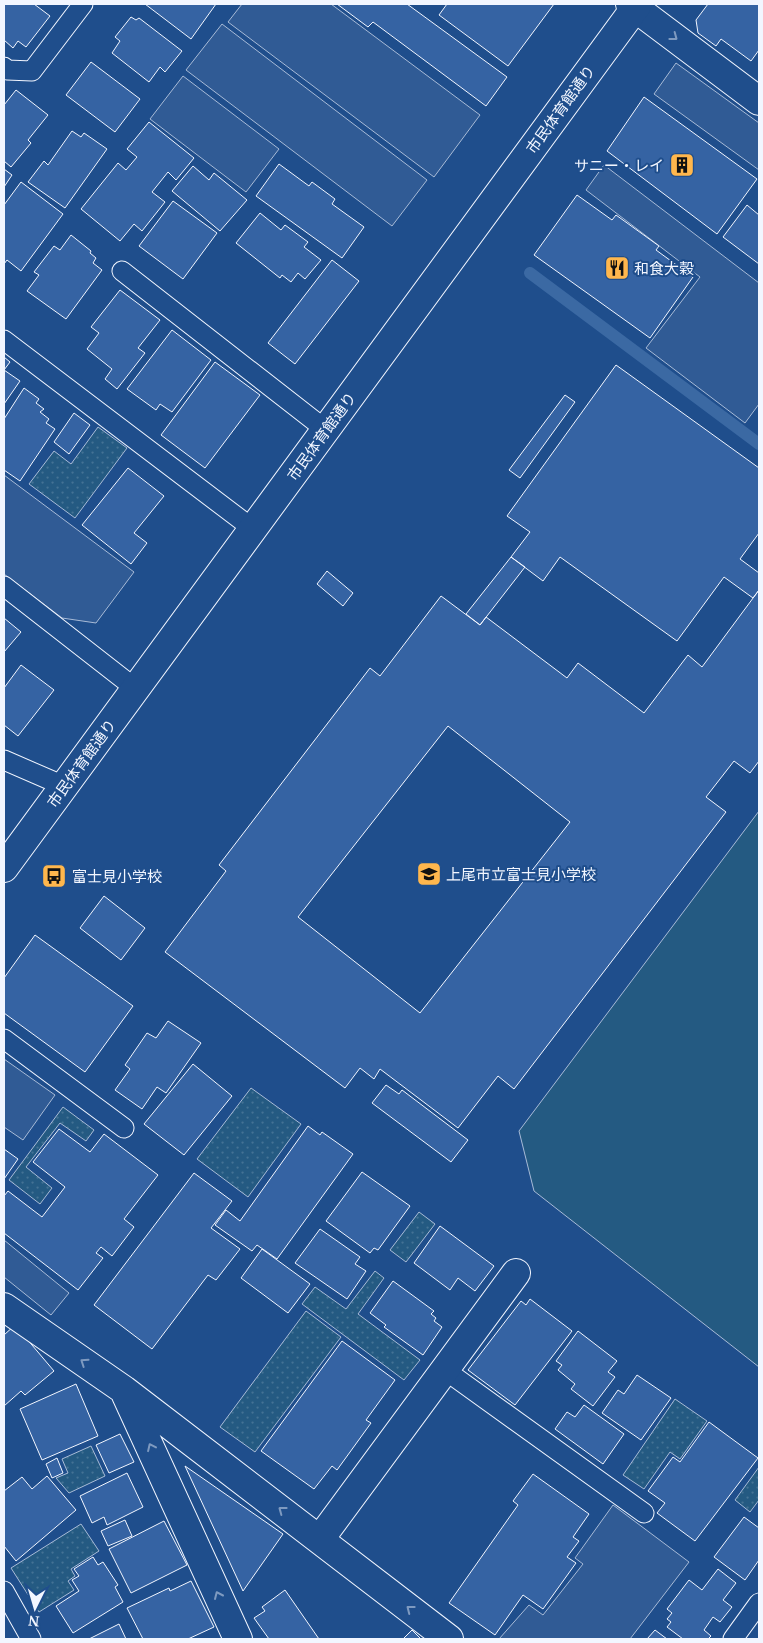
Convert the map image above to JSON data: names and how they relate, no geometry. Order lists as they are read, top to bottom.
{
  "streets": {
    "street": ["市民体育館通り"]
  },
  "places": {
    "building": ["サニー・レイ"],
    "restaurant": ["和食大穀"],
    "school or university": ["上尾市立富士見小学校"],
    "bus stop": ["富士見小学校"]
  },
  "north": "bottom"
}
